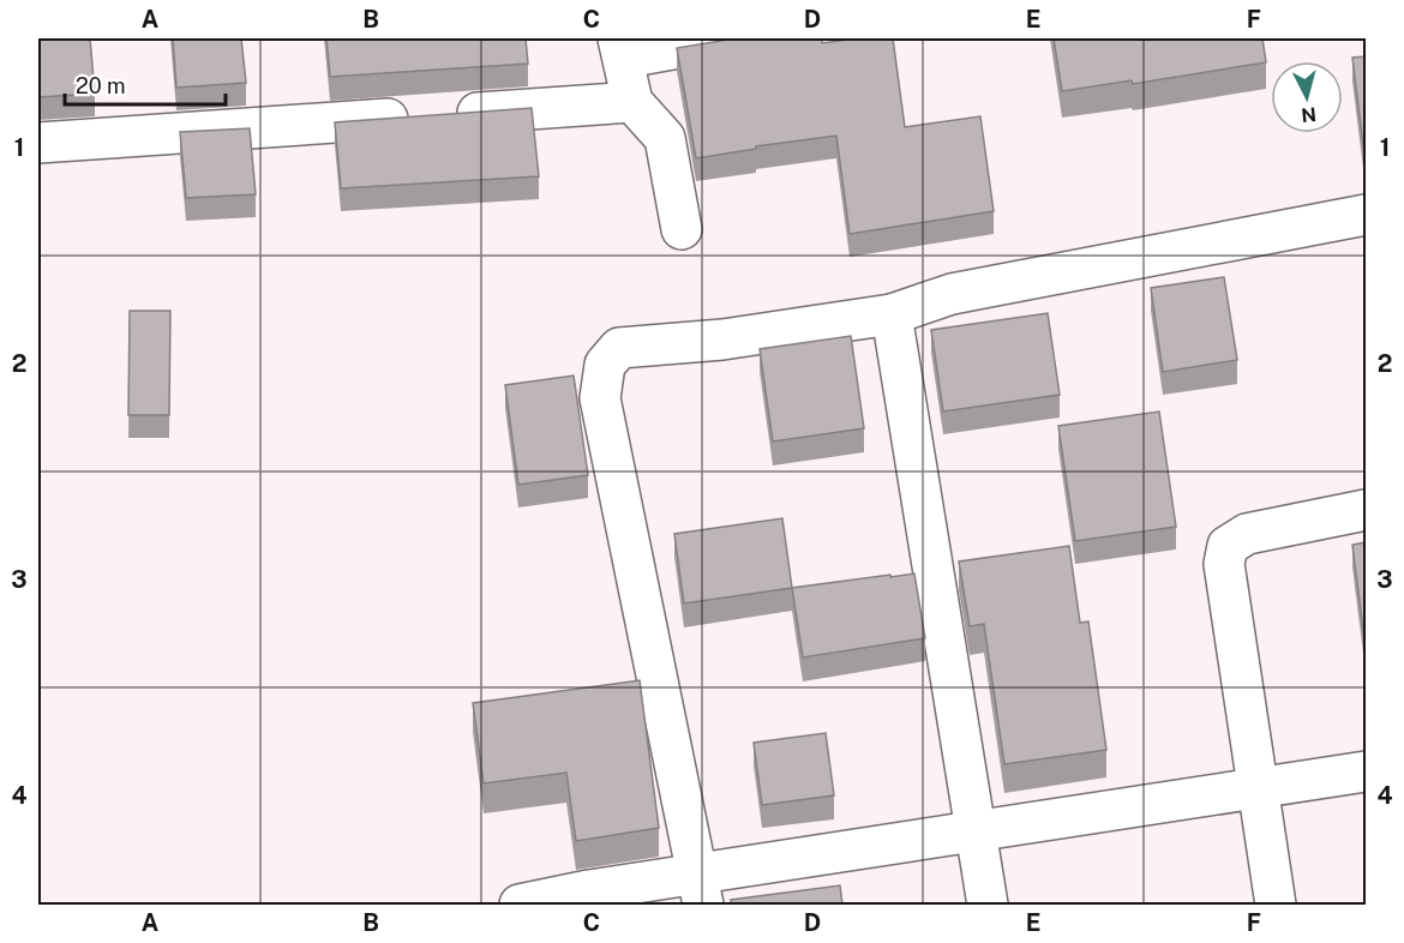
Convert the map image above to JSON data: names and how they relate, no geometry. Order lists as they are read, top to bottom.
{
  "scale_bar": "20 m",
  "north": "bottom",
  "grid": {
    "columns": [
      "A",
      "B",
      "C",
      "D",
      "E",
      "F"
    ],
    "rows": [
      "1",
      "2",
      "3",
      "4"
    ]
  }
}
